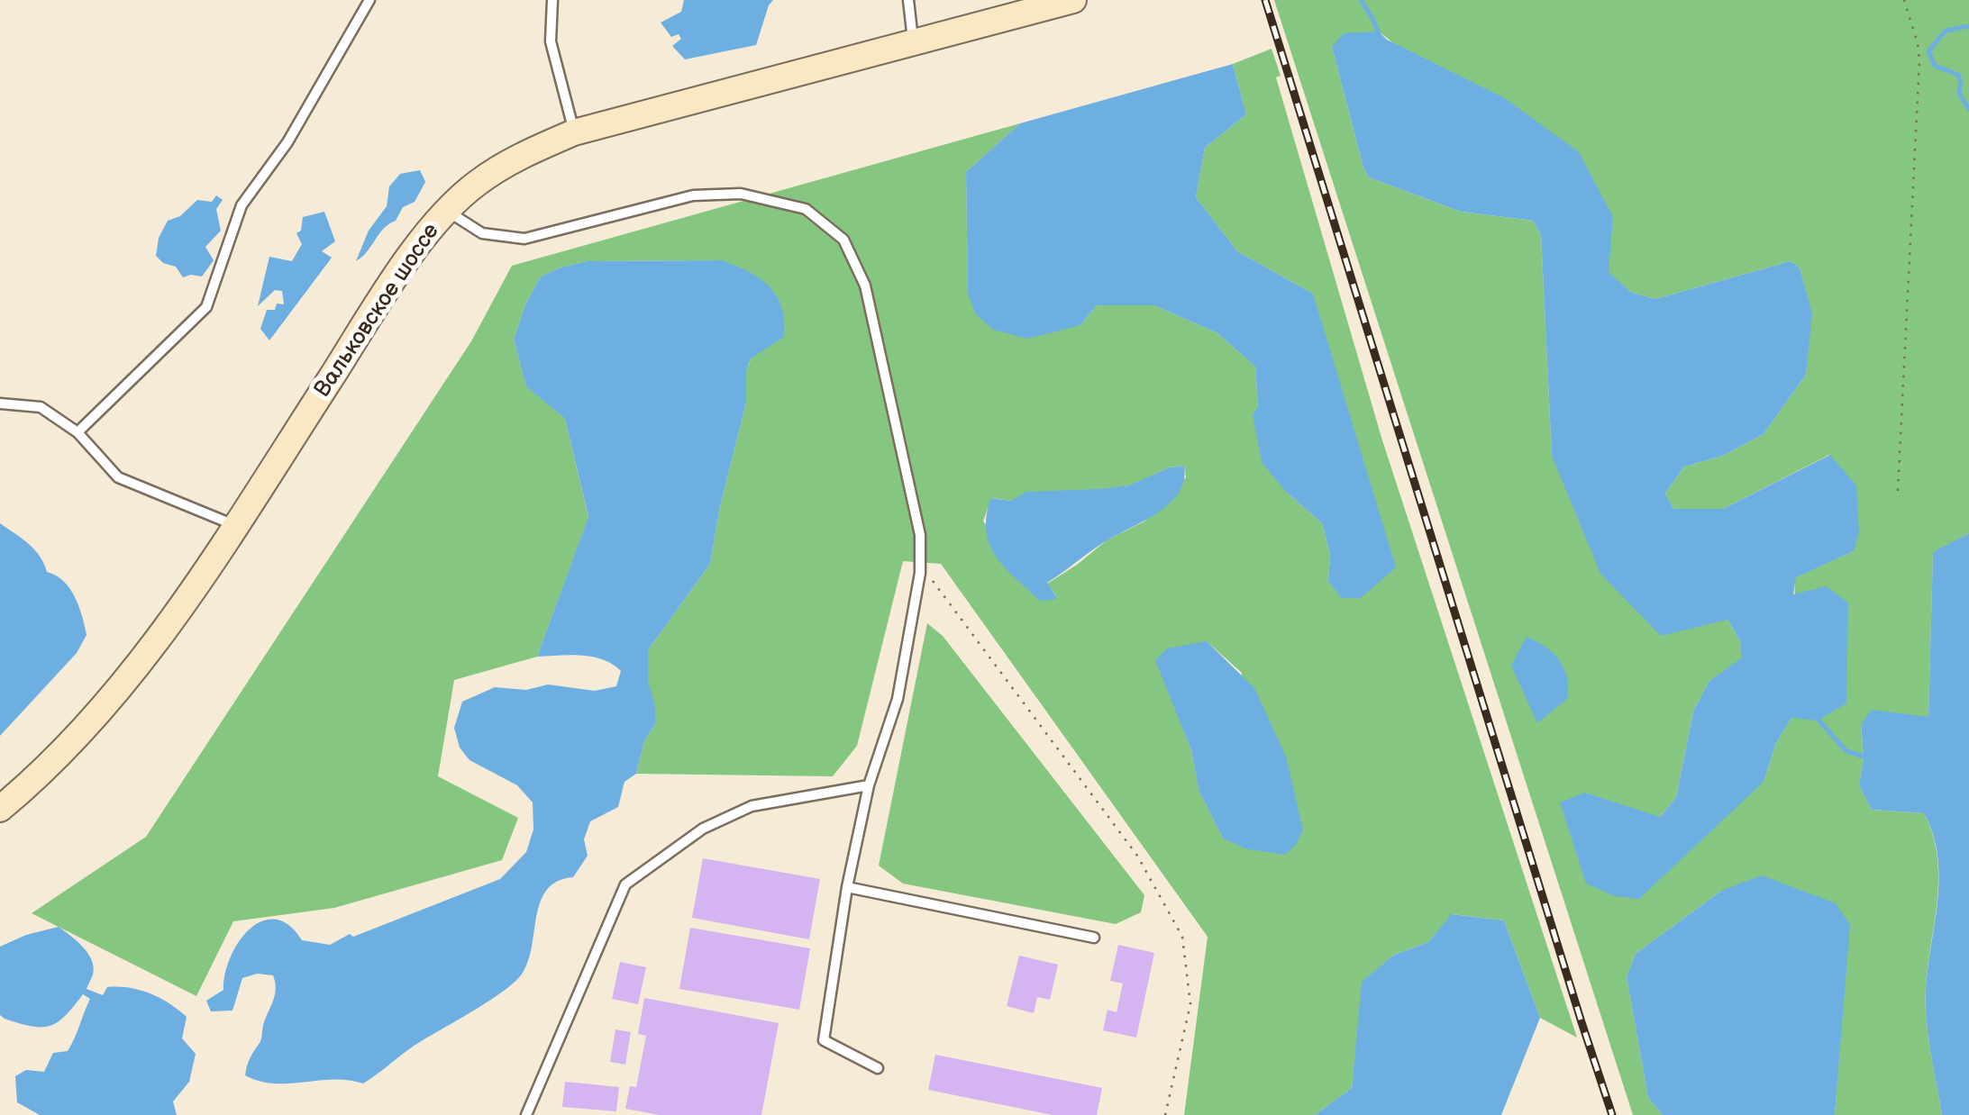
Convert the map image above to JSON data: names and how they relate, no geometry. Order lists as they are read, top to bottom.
{
  "streets": {
    "main road": ["Вальковское шоссе"]
  }
}
